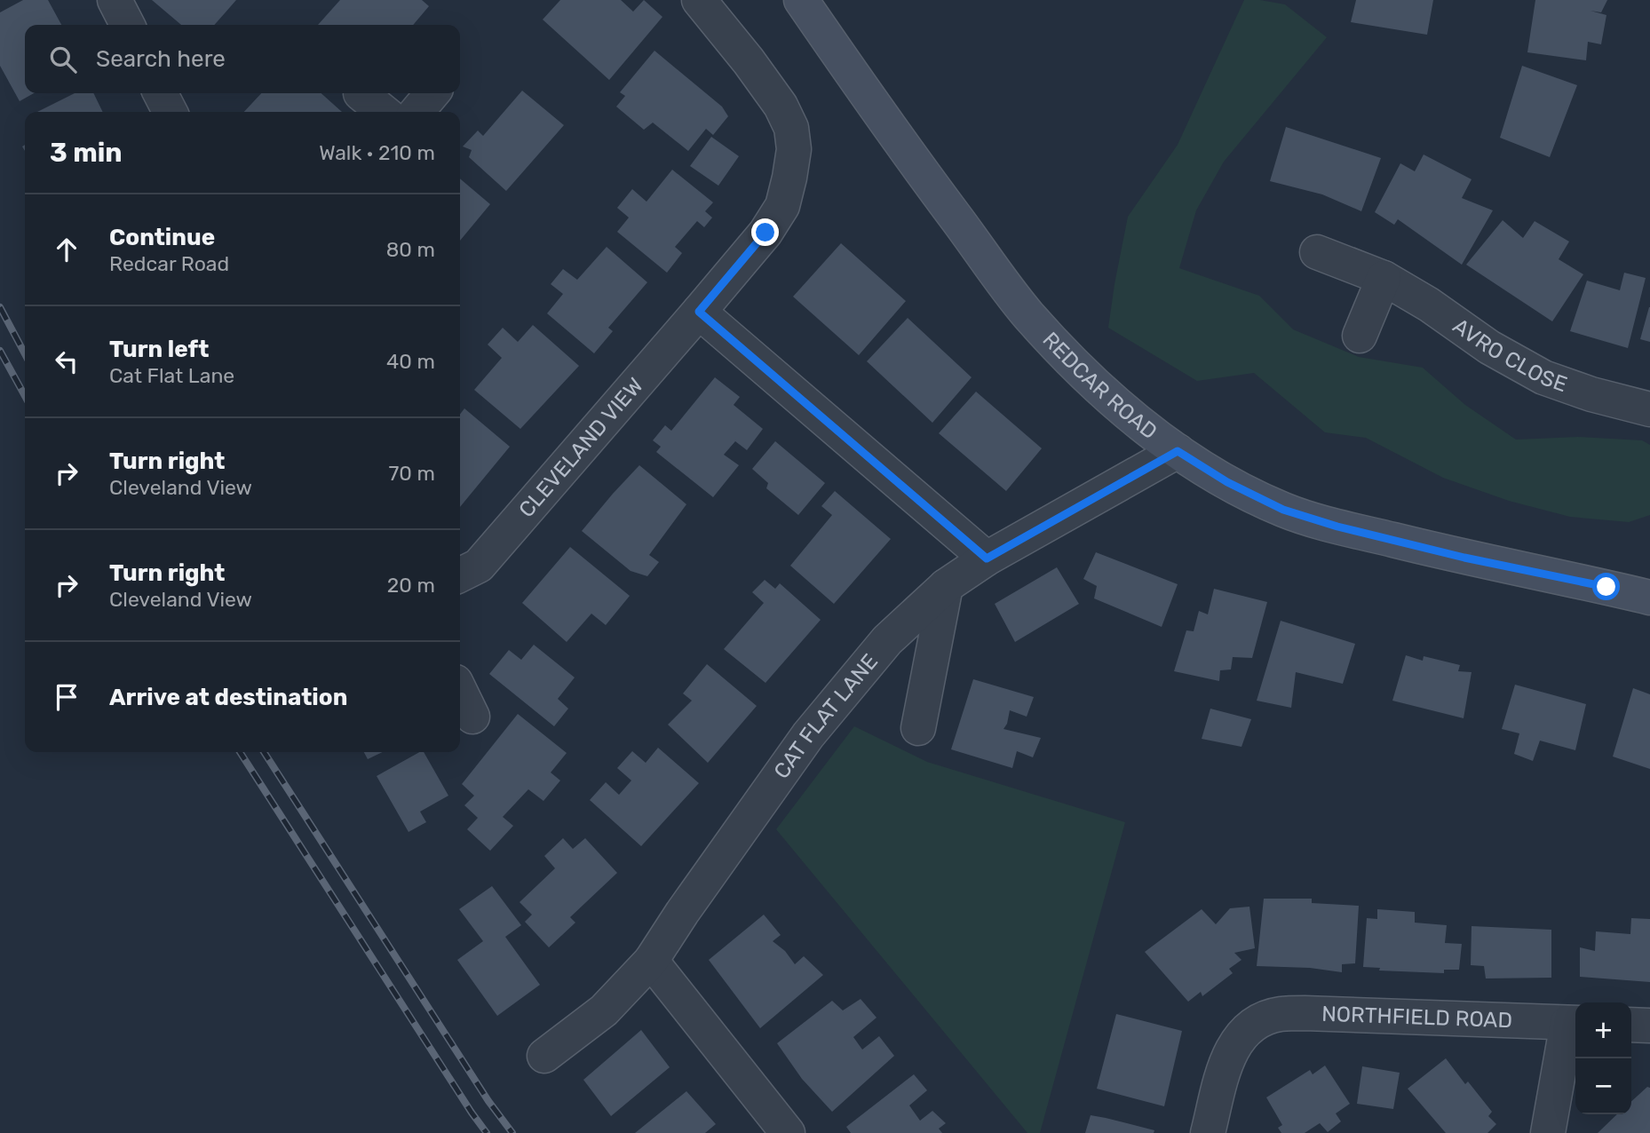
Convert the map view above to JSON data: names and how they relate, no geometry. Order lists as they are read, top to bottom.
{
  "streets": {
    "street": [
      "AVRO CLOSE",
      "REDCAR ROAD",
      "CLEVELAND VIEW",
      "CAT FLAT LANE",
      "NORTHFIELD ROAD"
    ]
  },
  "crossings": [
    ["REDCAR ROAD", "CAT FLAT LANE"]
  ],
  "page": {
    "search": "Search here",
    "heading": ["3 min", "Walk · 210 m"],
    "list": [
      ["Continue", "Redcar Road", "80 m"],
      ["Turn left", "Cat Flat Lane", "40 m"],
      ["Turn right", "Cleveland View", "70 m"],
      ["Turn right", "Cleveland View", "20 m"],
      "Arrive at destination"
    ],
    "map_buttons": ["+", "−"]
  }
}
